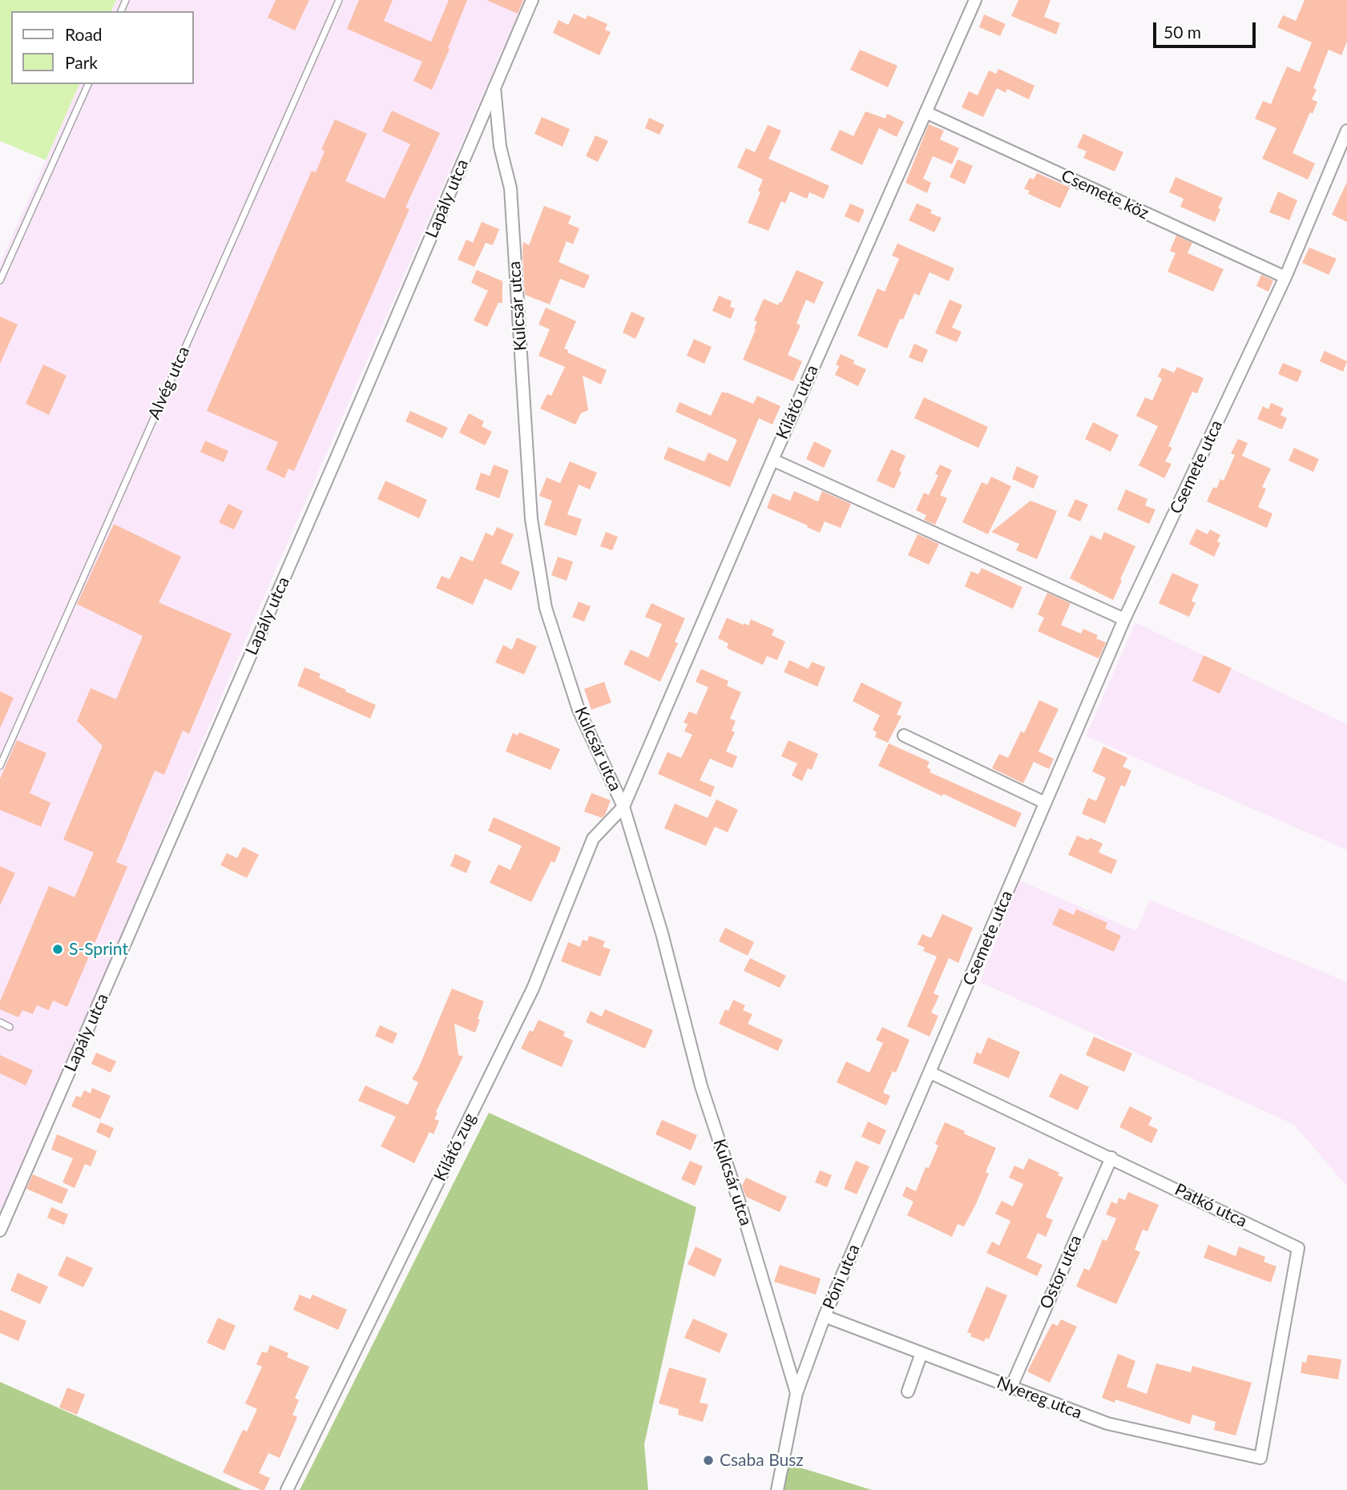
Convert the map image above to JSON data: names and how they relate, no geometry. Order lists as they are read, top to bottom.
{
  "streets": {
    "street": [
      "Csemete köz",
      "Lapály utca",
      "Kulcsár utca",
      "Kilátó utca",
      "Csemete utca",
      "Kilátó zug",
      "Patkó utca",
      "Ostor utca",
      "Póni utca",
      "Nyereg utca"
    ],
    "lane": ["Alvég utca"]
  },
  "crossings": [
    ["Csemete köz", "Kilátó utca"],
    ["Csemete köz", "Csemete utca"],
    ["Lapály utca", "Kulcsár utca"],
    ["Kulcsár utca", "Kilátó utca"],
    ["Kulcsár utca", "Kilátó zug"],
    ["Kulcsár utca", "Póni utca"],
    ["Kilátó utca", "Kilátó zug"],
    ["Csemete utca", "Patkó utca"],
    ["Csemete utca", "Póni utca"],
    ["Patkó utca", "Ostor utca"],
    ["Patkó utca", "Póni utca"],
    ["Patkó utca", "Nyereg utca"],
    ["Ostor utca", "Nyereg utca"],
    ["Póni utca", "Nyereg utca"]
  ],
  "places": ["S-Sprint", "Csaba Busz"],
  "legend": ["Road", "Park"],
  "scale_bar": "50 m"
}
